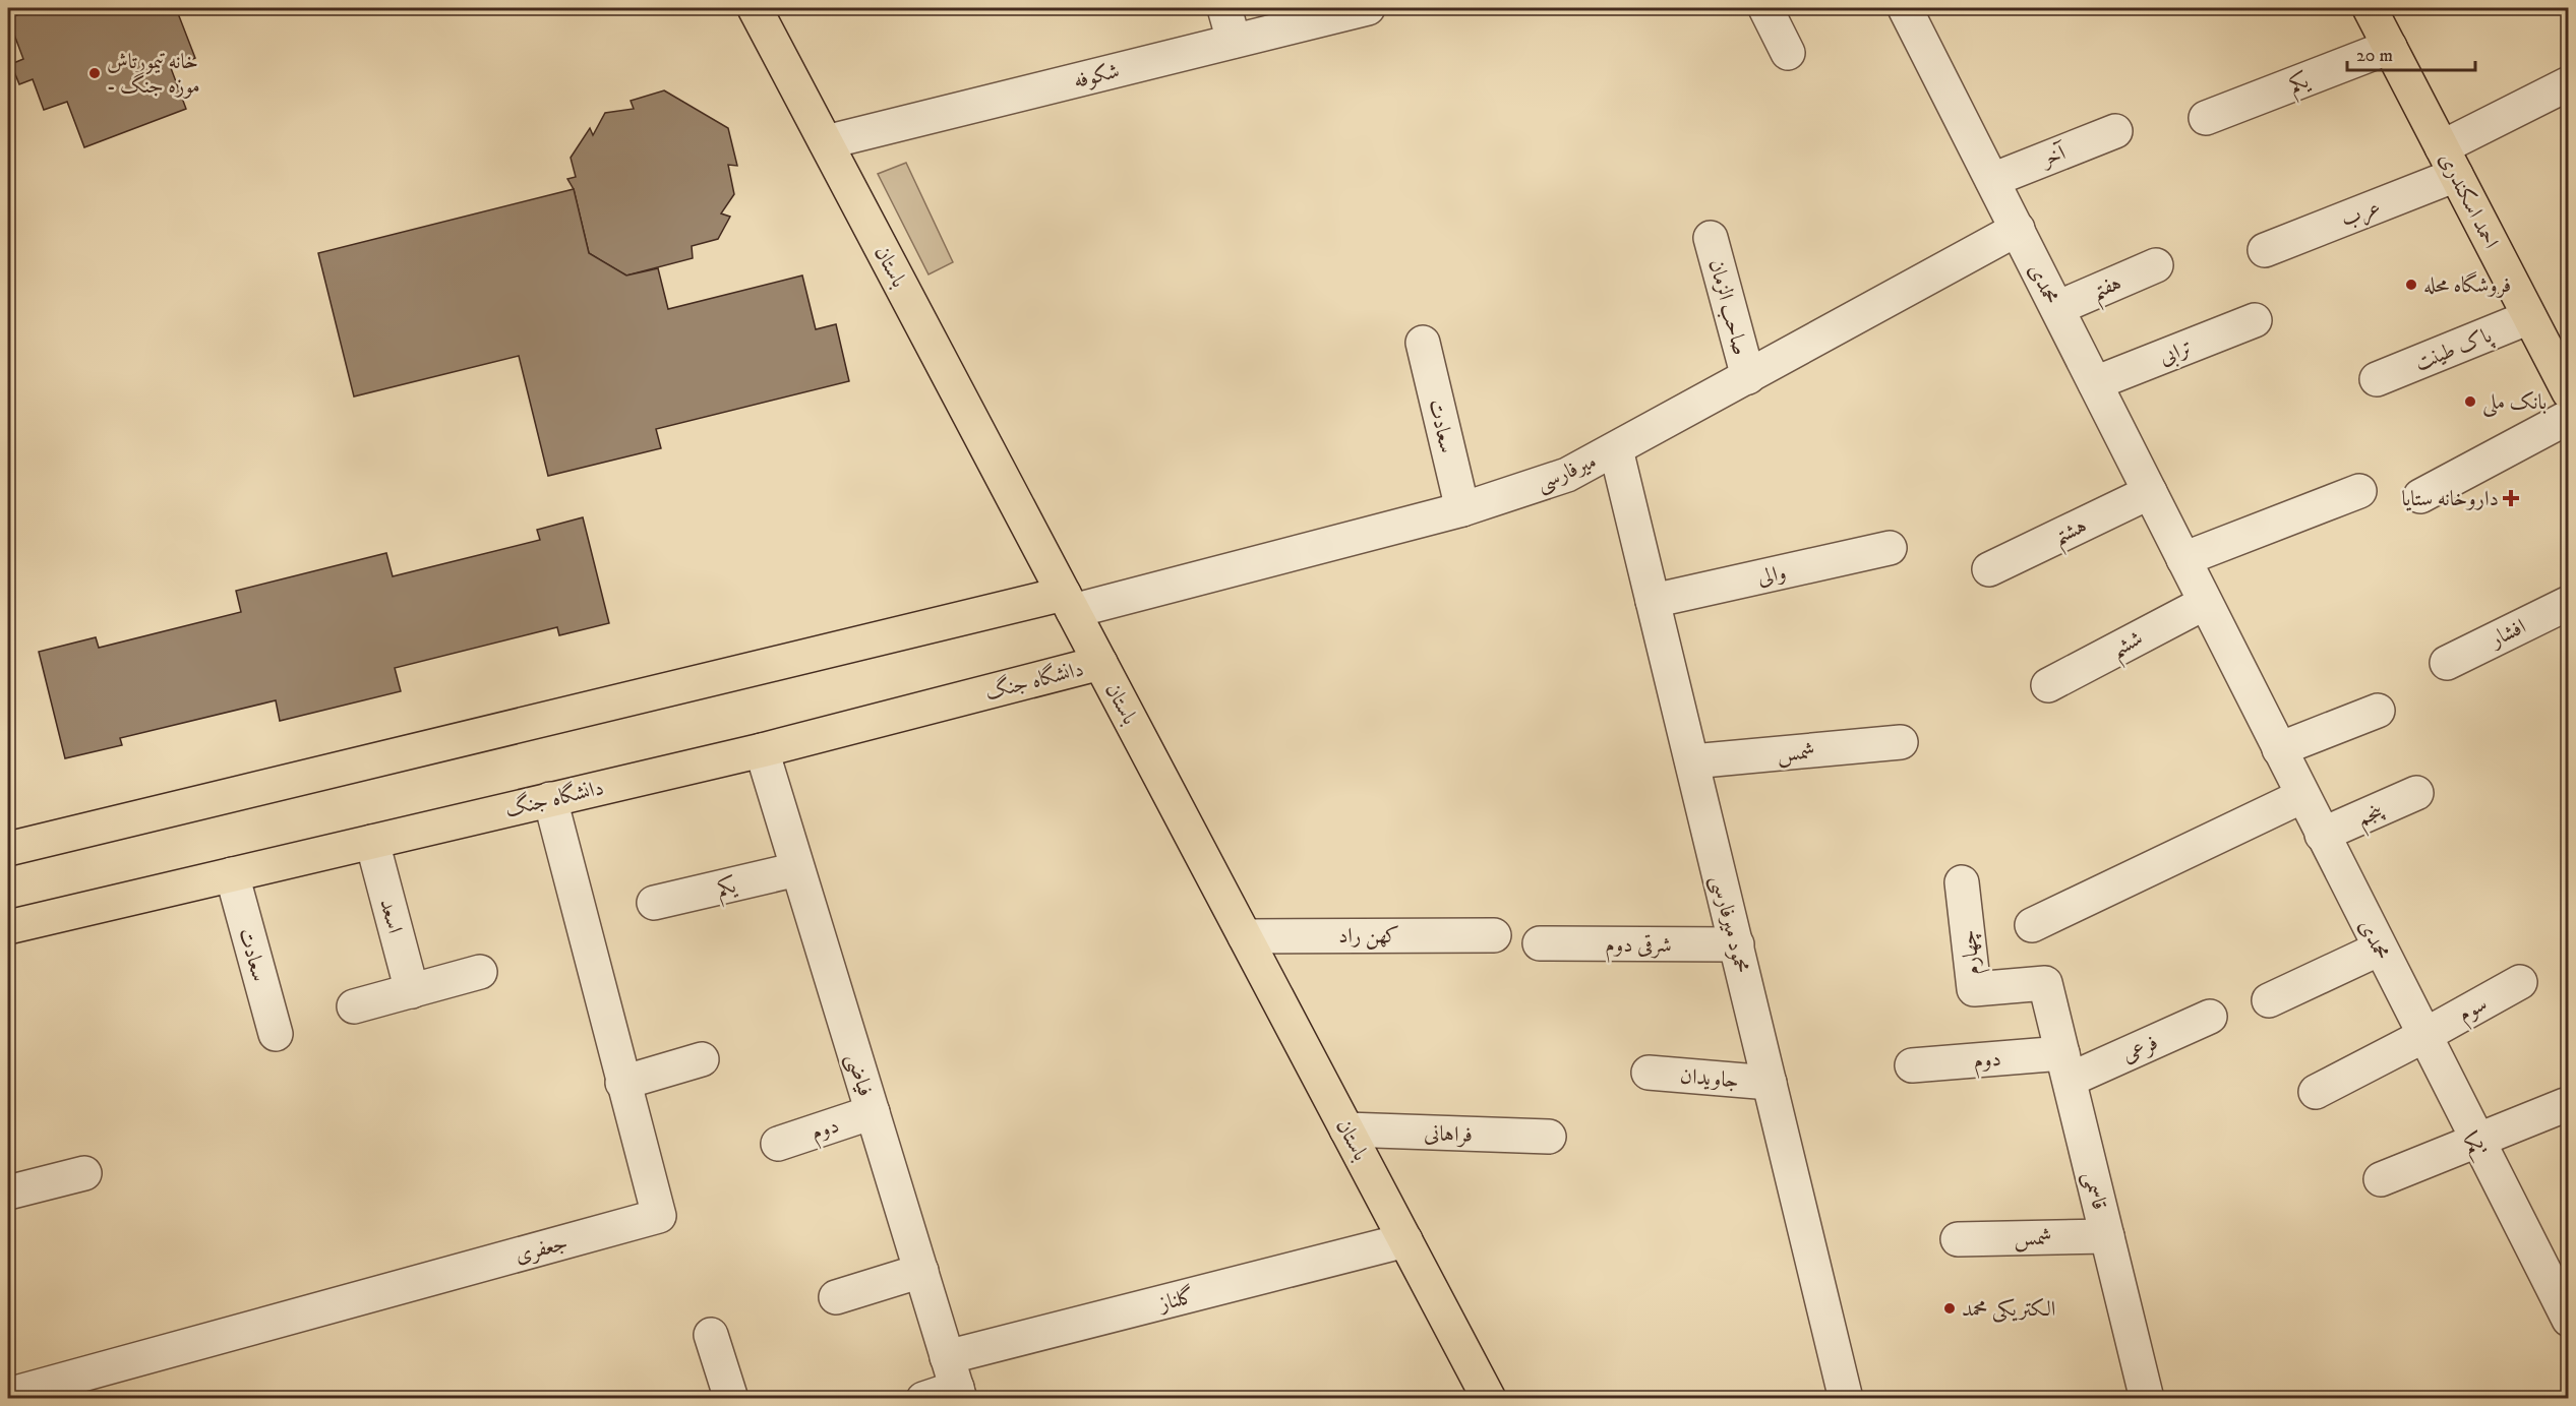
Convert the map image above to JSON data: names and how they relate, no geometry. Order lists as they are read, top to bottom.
{
  "streets": {
    "main road": ["احمد اسکندری", "باستان", "دانشگاه جنگ"],
    "street": [
      "شکوفه",
      "یکم",
      "آخر",
      "عرب",
      "محمدی",
      "هفتم",
      "صاحب الزمان",
      "پاک طینت",
      "ترابی",
      "سعادت",
      "میرفارسی",
      "هشتم",
      "والی",
      "افشار",
      "ششم",
      "شمس",
      "پنجم",
      "اسعد",
      "محمود میرفارسی",
      "کهن راد",
      "شرقی دوم",
      "چهارم",
      "سوم",
      "فرعی",
      "دوم",
      "فیاضی",
      "جاویدان",
      "فراهانی",
      "قاسمی",
      "جعفری",
      "گلناز"
    ]
  },
  "crossings": [
    ["شکوفه", "باستان"],
    ["یکم", "احمد اسکندری"],
    ["یکم", "محمدی"],
    ["یکم", "فیاضی"],
    ["آخر", "محمدی"],
    ["احمد اسکندری", "عرب"],
    ["احمد اسکندری", "پاک طینت"],
    ["باستان", "میرفارسی"],
    ["باستان", "دانشگاه جنگ"],
    ["باستان", "کهن راد"],
    ["باستان", "فراهانی"],
    ["باستان", "گلناز"],
    ["محمدی", "هفتم"],
    ["محمدی", "ترابی"],
    ["محمدی", "میرفارسی"],
    ["محمدی", "هشتم"],
    ["محمدی", "ششم"],
    ["محمدی", "پنجم"],
    ["محمدی", "سوم"],
    ["صاحب الزمان", "میرفارسی"],
    ["سعادت", "میرفارسی"],
    ["سعادت", "دانشگاه جنگ"],
    ["میرفارسی", "محمود میرفارسی"],
    ["والی", "محمود میرفارسی"],
    ["دانشگاه جنگ", "اسعد"],
    ["دانشگاه جنگ", "فیاضی"],
    ["دانشگاه جنگ", "جعفری"],
    ["شمس", "محمود میرفارسی"],
    ["شمس", "قاسمی"],
    ["محمود میرفارسی", "شرقی دوم"],
    ["محمود میرفارسی", "جاویدان"],
    ["چهارم", "قاسمی"],
    ["فرعی", "دوم"],
    ["فرعی", "قاسمی"],
    ["دوم", "فیاضی"],
    ["دوم", "قاسمی"],
    ["فیاضی", "گلناز"]
  ],
  "places": {
    "other": [
      "خانه تیمورتاش - موزه جنگ",
      "فروشگاه محله",
      "بانک ملی",
      "الکتریکی محمد"
    ],
    "health": ["داروخانه ستایا"]
  },
  "scale_bar": "20 m"
}
